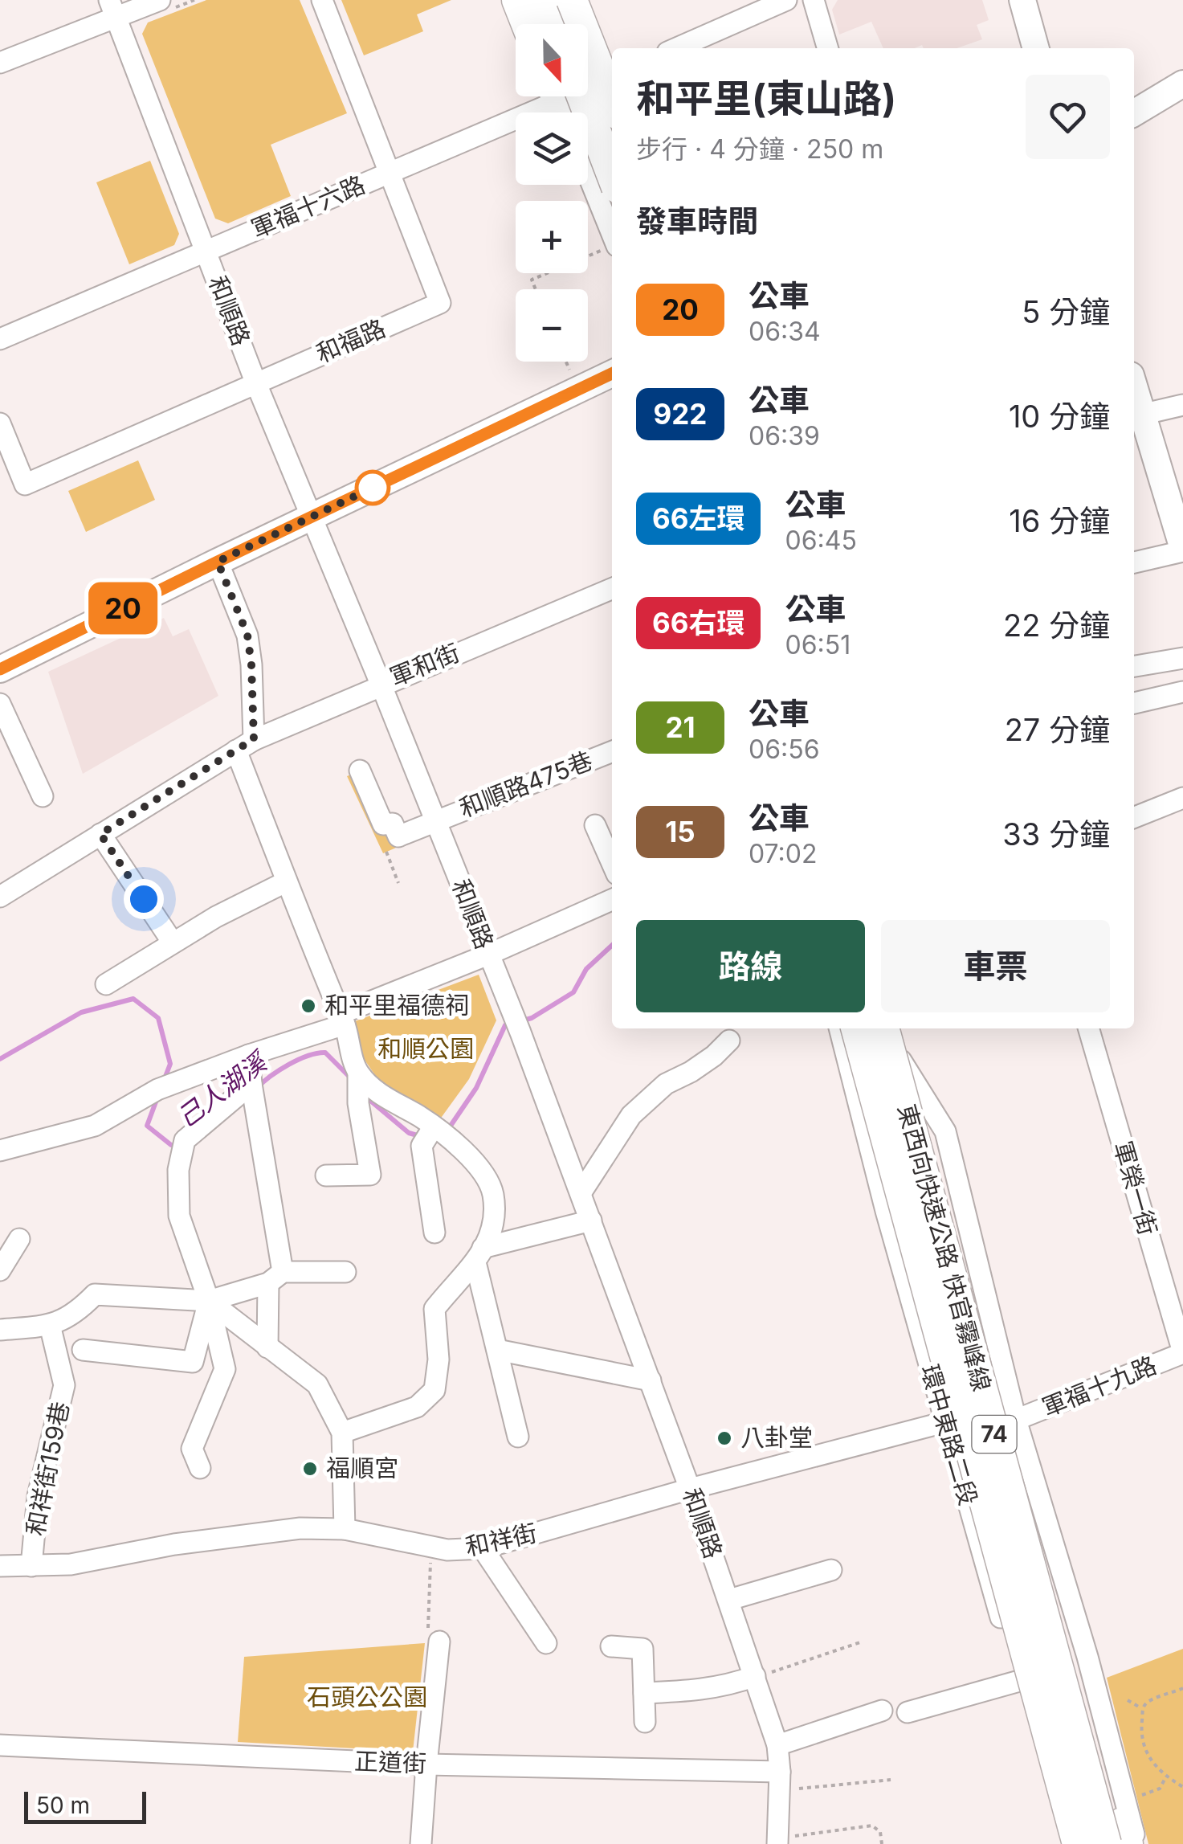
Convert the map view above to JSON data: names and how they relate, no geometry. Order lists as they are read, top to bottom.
{
  "streets": {
    "highway": ["東西向快速公路 快官霧峰線", "74"],
    "street": [
      "軍福十六路",
      "和順路",
      "和福路",
      "軍和街",
      "和順路475巷",
      "軍榮一街",
      "軍福十九路",
      "環中東路二段",
      "和祥街159巷",
      "和祥街",
      "正道街"
    ]
  },
  "crossings": [
    ["軍福十六路", "和順路"],
    ["軍福十六路", "和福路"],
    ["和順路", "和福路"],
    ["和順路", "軍和街"],
    ["和順路", "和順路475巷"],
    ["和順路", "和祥街"],
    ["和順路", "正道街"],
    ["軍榮一街", "軍福十九路"],
    ["東西向快速公路 快官霧峰線", "74"],
    ["軍福十九路", "和祥街"],
    ["環中東路二段", "和祥街"],
    ["和祥街159巷", "和祥街"]
  ],
  "water": ["己人湖溪"],
  "parks": ["和順公園", "石頭公公園"],
  "places": ["和平里福德祠", "八卦堂", "福順宮"],
  "lines": ["bus line 20"],
  "scale_bar": "50 m",
  "north": "bottom",
  "page": {
    "on_map": "20",
    "map_buttons": ["+", "−"],
    "heading": [
      ["和平里(東山路)", "步行 · 4 分鐘 · 250 m"],
      "發車時間"
    ],
    "list": [
      {
        "mark": "20",
        "name": "公車",
        "note": "06:34",
        "value": "5 分鐘"
      },
      {
        "mark": "922",
        "name": "公車",
        "note": "06:39",
        "value": "10 分鐘"
      },
      {
        "mark": "66左環",
        "name": "公車",
        "note": "06:45",
        "value": "16 分鐘"
      },
      {
        "mark": "66右環",
        "name": "公車",
        "note": "06:51",
        "value": "22 分鐘"
      },
      {
        "mark": "21",
        "name": "公車",
        "note": "06:56",
        "value": "27 分鐘"
      },
      {
        "mark": "15",
        "name": "公車",
        "note": "07:02",
        "value": "33 分鐘"
      }
    ],
    "buttons": ["路線", "車票"],
    "scale": "50 m"
  }
}
